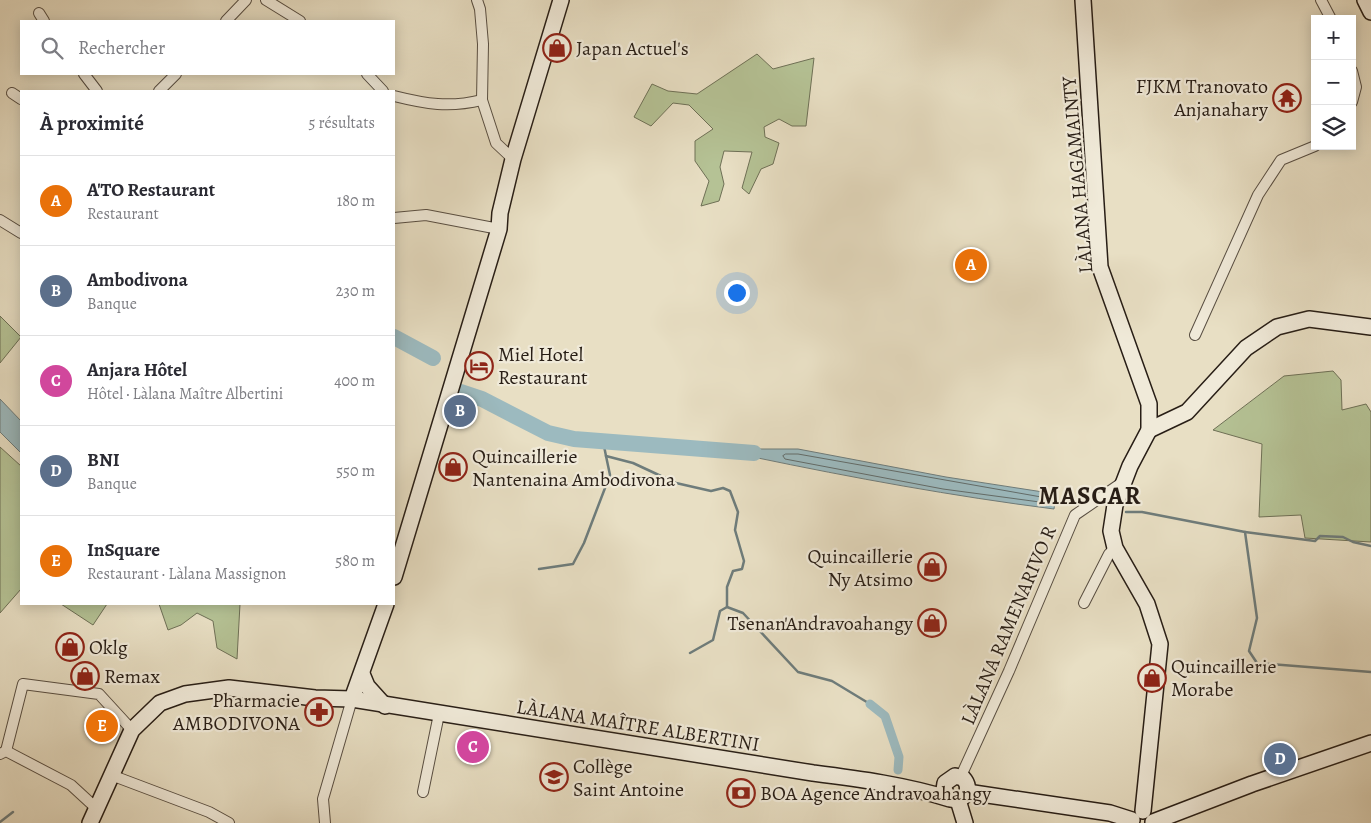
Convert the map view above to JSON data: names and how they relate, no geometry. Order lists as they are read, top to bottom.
{
  "streets": {
    "main road": ["LÀLANA HAGAMAINTY", "LÀLANA MAÎTRE ALBERTINI"],
    "street": ["LÀLANA RAMENARIVO R"]
  },
  "crossings": [
    ["LÀLANA RAMENARIVO R", "LÀLANA MAÎTRE ALBERTINI"]
  ],
  "districts": ["MASCAR"],
  "places": {
    "shop": [
      "Japan Actuel's",
      "Quincaillerie Nantenaina Ambodivona",
      "Quincaillerie Ny Atsimo",
      "Tsenan'Andravoahangy",
      "Oklg",
      "Remax",
      "Quincaillerie Morabe"
    ],
    "temple": ["FJKM Tranovato Anjanahary"],
    "hotel": ["Miel Hotel Restaurant"],
    "pharmacy": ["Pharmacie AMBODIVONA"],
    "school or university": ["Collège Saint Antoine"],
    "bank": ["BOA Agence Andravoahangy"]
  },
  "page": {
    "map_buttons": ["+", "−"],
    "search": "Rechercher",
    "heading": ["À proximité", "5 résultats"],
    "list": [
      {
        "mark": "A",
        "name": "A'TO Restaurant",
        "note": "Restaurant",
        "value": "180 m"
      },
      {
        "mark": "B",
        "name": "Ambodivona",
        "note": "Banque",
        "value": "230 m"
      },
      {
        "mark": "C",
        "name": "Anjara Hôtel",
        "note": "Hôtel · Làlana Maître Albertini",
        "value": "400 m"
      },
      {
        "mark": "D",
        "name": "BNI",
        "note": "Banque",
        "value": "550 m"
      },
      {
        "mark": "E",
        "name": "InSquare",
        "note": "Restaurant · Làlana Massignon",
        "value": "580 m"
      }
    ],
    "pins": [
      "A",
      "B",
      "E",
      "C",
      "D"
    ]
  }
}
